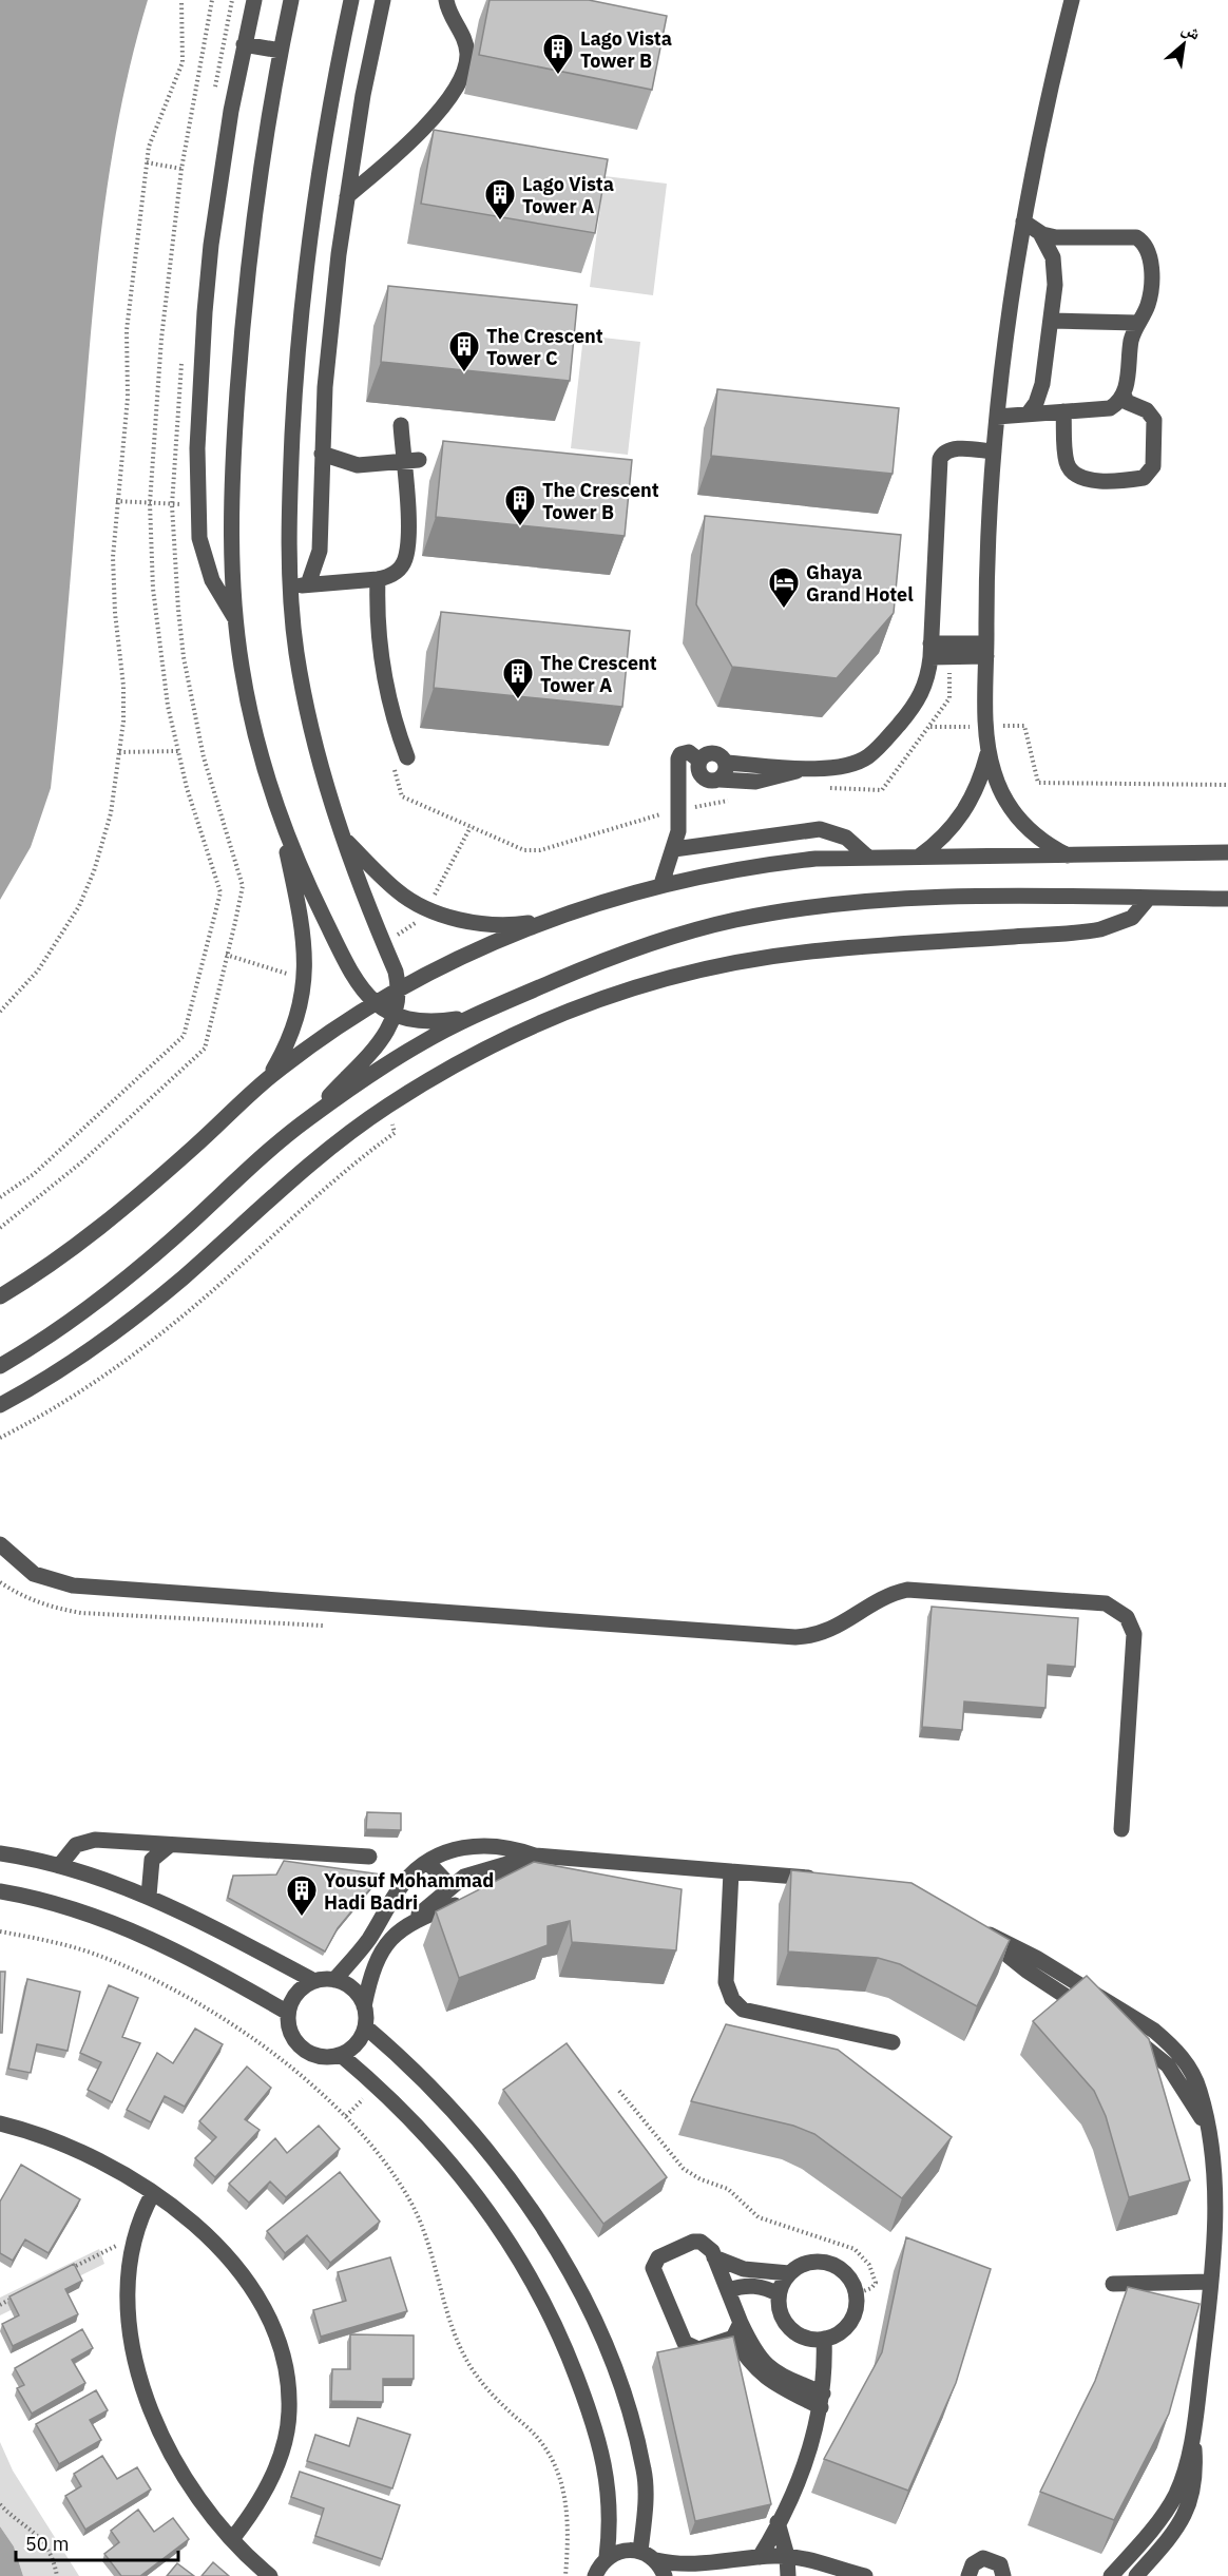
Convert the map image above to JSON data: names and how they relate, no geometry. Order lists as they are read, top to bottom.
{
  "places": {
    "building": [
      "Lago Vista Tower B",
      "Lago Vista Tower A",
      "The Crescent Tower C",
      "The Crescent Tower B",
      "The Crescent Tower A",
      "Yousuf Mohammad Hadi Badri"
    ],
    "hotel": ["Ghaya Grand Hotel"]
  },
  "scale_bar": "50 m",
  "north": "top right"
}
